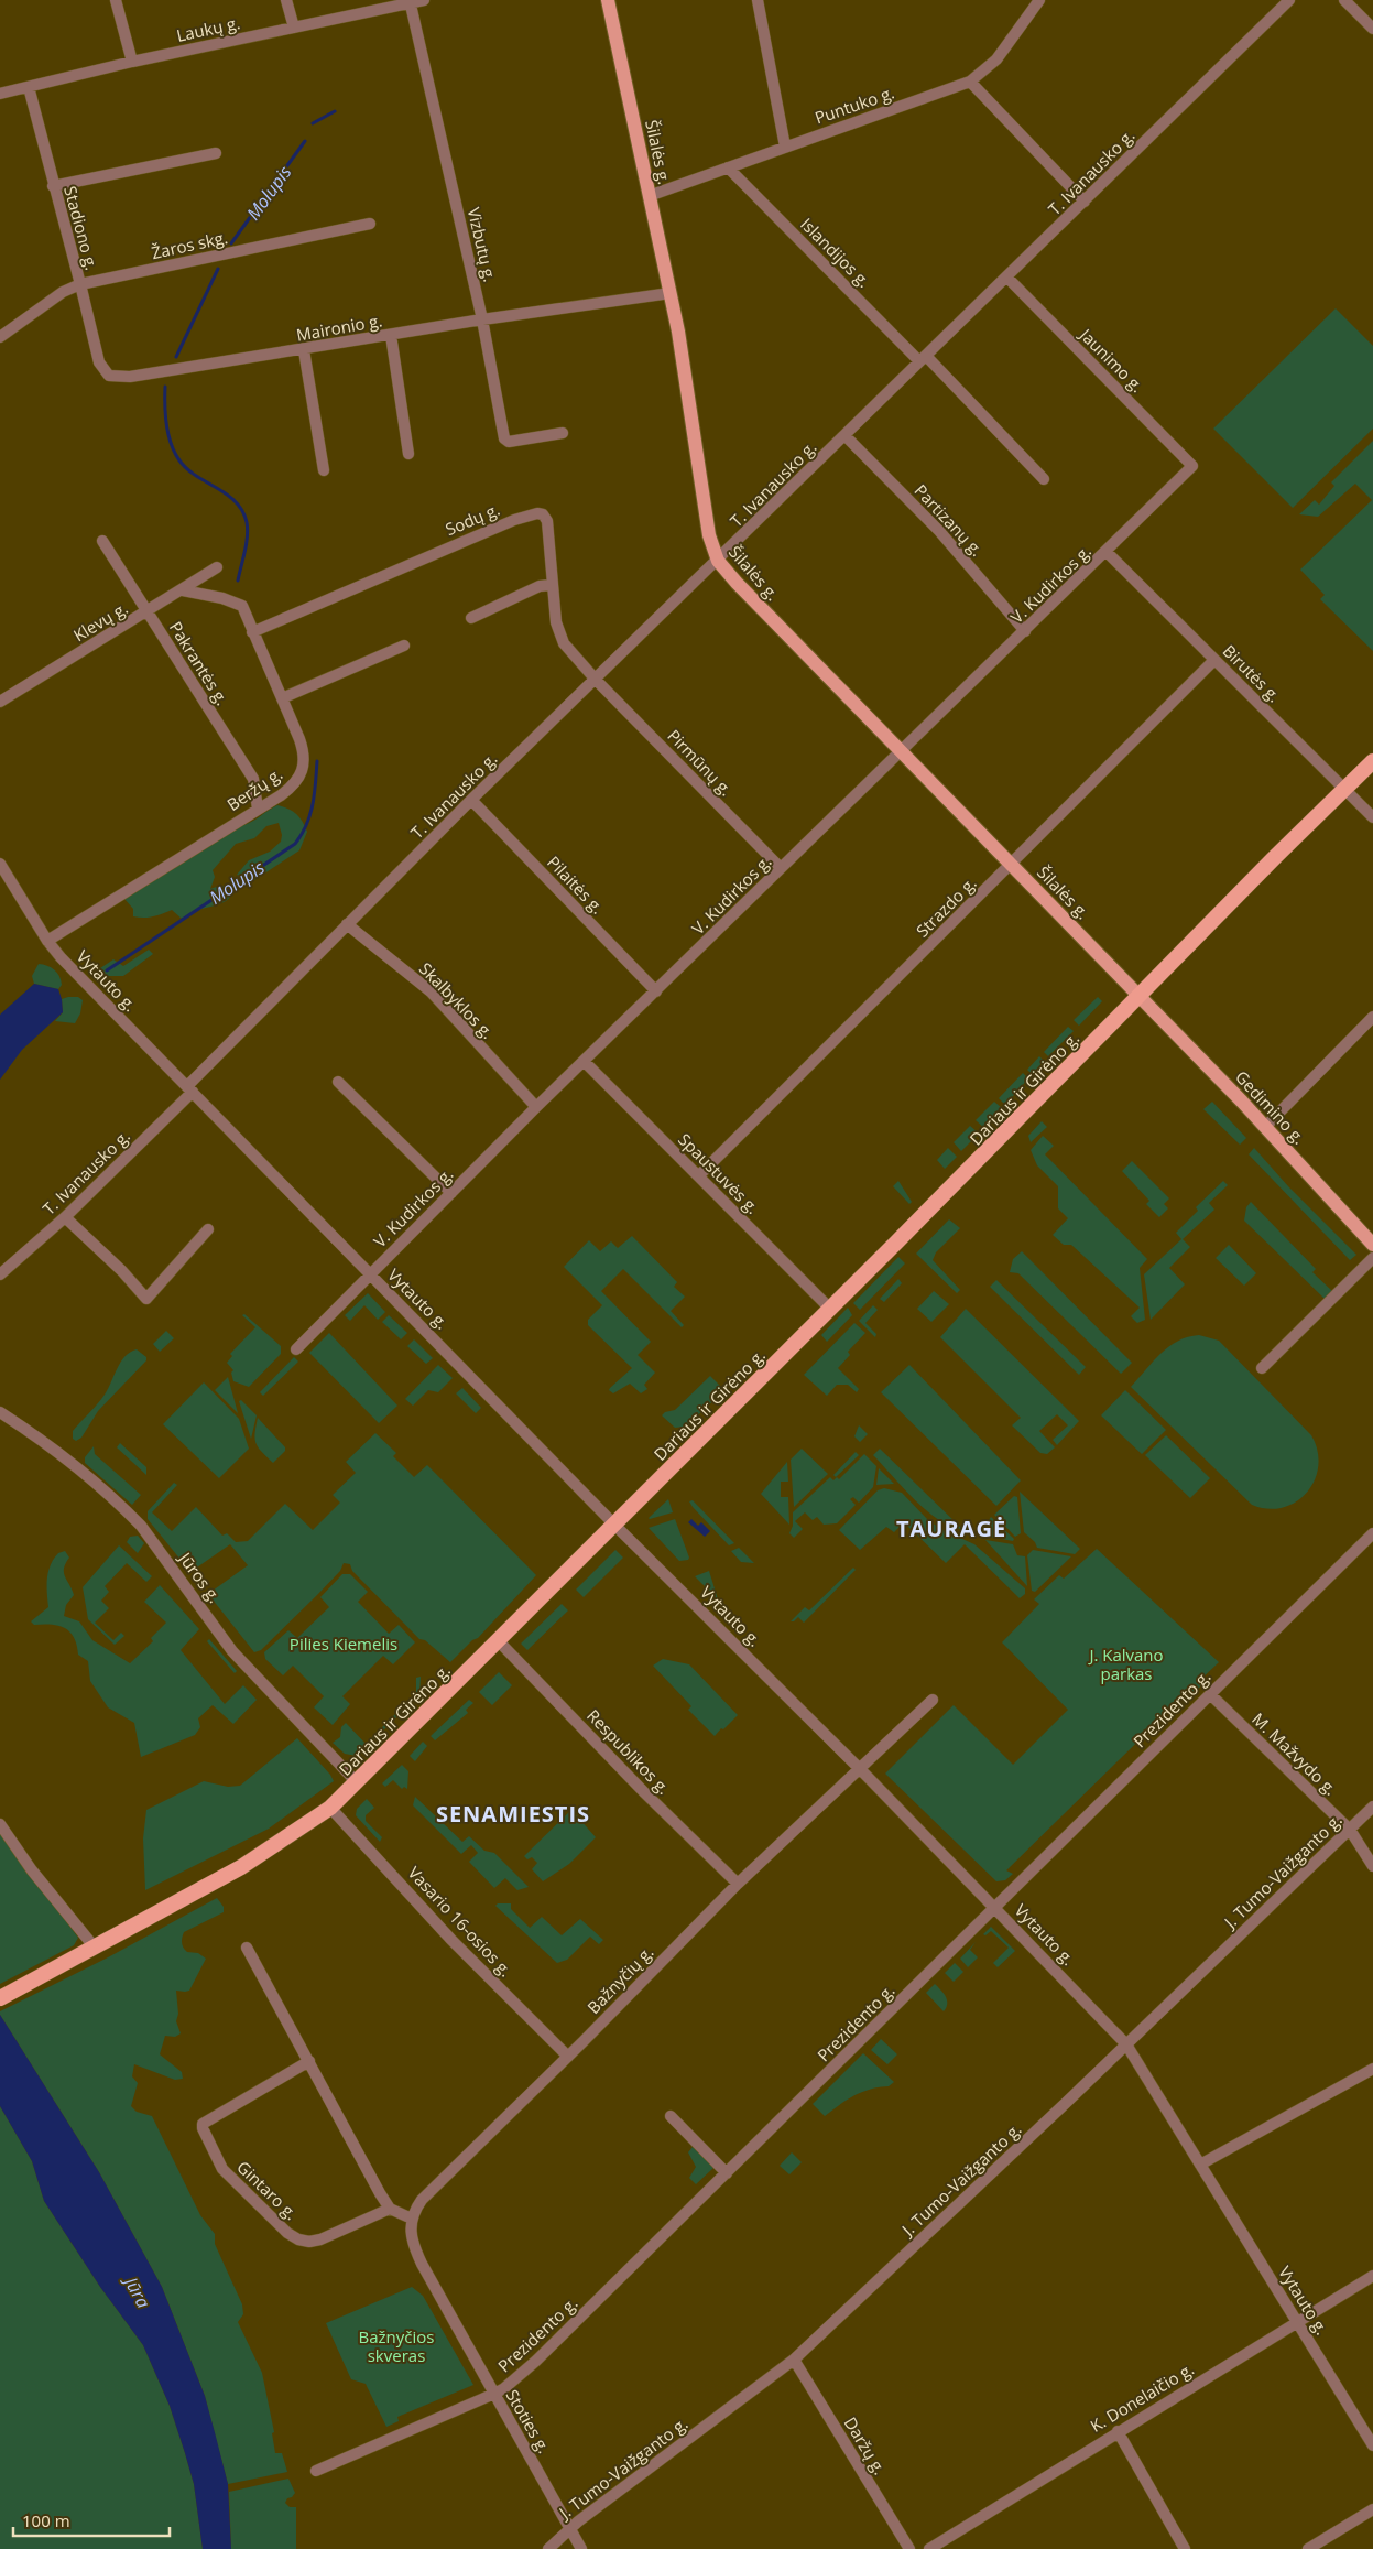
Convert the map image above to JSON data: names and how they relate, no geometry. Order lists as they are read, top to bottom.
{
  "streets": {
    "highway": ["Dariaus ir Girėno g."],
    "main road": ["Šilalės g.", "Gedimino g."],
    "street": [
      "Laukų g.",
      "Puntuko g.",
      "T. Ivanausko g.",
      "Stadiono g.",
      "Žaros skg.",
      "Vizbutų g.",
      "Islandijos g.",
      "Maironio g.",
      "Jaunimo g.",
      "Sodų g.",
      "Partizanų g.",
      "V. Kudirkos g.",
      "Klevų g.",
      "Pakrantės g.",
      "Birutės g.",
      "Pirmūnų g.",
      "Beržų g.",
      "Pilaitės g.",
      "Strazdo g.",
      "Vytauto g.",
      "Skalbyklos g.",
      "Spaustuvės g.",
      "Jūros g.",
      "Prezidento g.",
      "Respublikos g.",
      "M. Mažvydo g.",
      "J. Tumo-Vaižganto g.",
      "Vasario 16-osios g.",
      "Bažnyčių g.",
      "Gintaro g.",
      "K. Donelaičio g.",
      "Stoties g.",
      "Daržų g."
    ]
  },
  "crossings": [
    ["Laukų g.", "Stadiono g."],
    ["Laukų g.", "Vizbutų g."],
    ["Puntuko g.", "Šilalės g."],
    ["Puntuko g.", "Islandijos g."],
    ["Šilalės g.", "T. Ivanausko g."],
    ["Šilalės g.", "Maironio g."],
    ["Šilalės g.", "V. Kudirkos g."],
    ["Šilalės g.", "Strazdo g."],
    ["Šilalės g.", "Dariaus ir Girėno g."],
    ["Šilalės g.", "Gedimino g."],
    ["T. Ivanausko g.", "Islandijos g."],
    ["T. Ivanausko g.", "Jaunimo g."],
    ["T. Ivanausko g.", "Sodų g."],
    ["T. Ivanausko g.", "Partizanų g."],
    ["T. Ivanausko g.", "Pirmūnų g."],
    ["T. Ivanausko g.", "Pilaitės g."],
    ["T. Ivanausko g.", "Vytauto g."],
    ["T. Ivanausko g.", "Skalbyklos g."],
    ["Stadiono g.", "Žaros skg."],
    ["Stadiono g.", "Maironio g."],
    ["Žaros skg.", "Maironio g."],
    ["Vizbutų g.", "Maironio g."],
    ["Jaunimo g.", "V. Kudirkos g."],
    ["Sodų g.", "Pirmūnų g."],
    ["Sodų g.", "Beržų g."],
    ["Partizanų g.", "V. Kudirkos g."],
    ["V. Kudirkos g.", "Birutės g."],
    ["V. Kudirkos g.", "Pirmūnų g."],
    ["V. Kudirkos g.", "Pilaitės g."],
    ["V. Kudirkos g.", "Vytauto g."],
    ["V. Kudirkos g.", "Skalbyklos g."],
    ["V. Kudirkos g.", "Spaustuvės g."],
    ["Klevų g.", "Pakrantės g."],
    ["Klevų g.", "Beržų g."],
    ["Pakrantės g.", "Beržų g."],
    ["Birutės g.", "Strazdo g."],
    ["Birutės g.", "Dariaus ir Girėno g."],
    ["Beržų g.", "Vytauto g."],
    ["Strazdo g.", "Spaustuvės g."],
    ["Vytauto g.", "Dariaus ir Girėno g."],
    ["Vytauto g.", "Prezidento g."],
    ["Vytauto g.", "J. Tumo-Vaižganto g."],
    ["Vytauto g.", "Bažnyčių g."],
    ["Vytauto g.", "K. Donelaičio g."],
    ["Dariaus ir Girėno g.", "Gedimino g."],
    ["Dariaus ir Girėno g.", "Spaustuvės g."],
    ["Dariaus ir Girėno g.", "Jūros g."],
    ["Dariaus ir Girėno g.", "Respublikos g."],
    ["Dariaus ir Girėno g.", "Vasario 16-osios g."],
    ["Prezidento g.", "M. Mažvydo g."],
    ["Prezidento g.", "Stoties g."],
    ["Respublikos g.", "Bažnyčių g."],
    ["M. Mažvydo g.", "J. Tumo-Vaižganto g."],
    ["J. Tumo-Vaižganto g.", "Stoties g."],
    ["J. Tumo-Vaižganto g.", "Daržų g."],
    ["Vasario 16-osios g.", "Bažnyčių g."],
    ["Bažnyčių g.", "Stoties g."]
  ],
  "districts": ["TAURAGĖ", "SENAMIESTIS"],
  "water": ["Molupis", "Jūra"],
  "parks": ["Pilies Kiemelis", "J. Kalvano parkas", "Bažnyčios skveras"],
  "scale_bar": "100 m"
}
